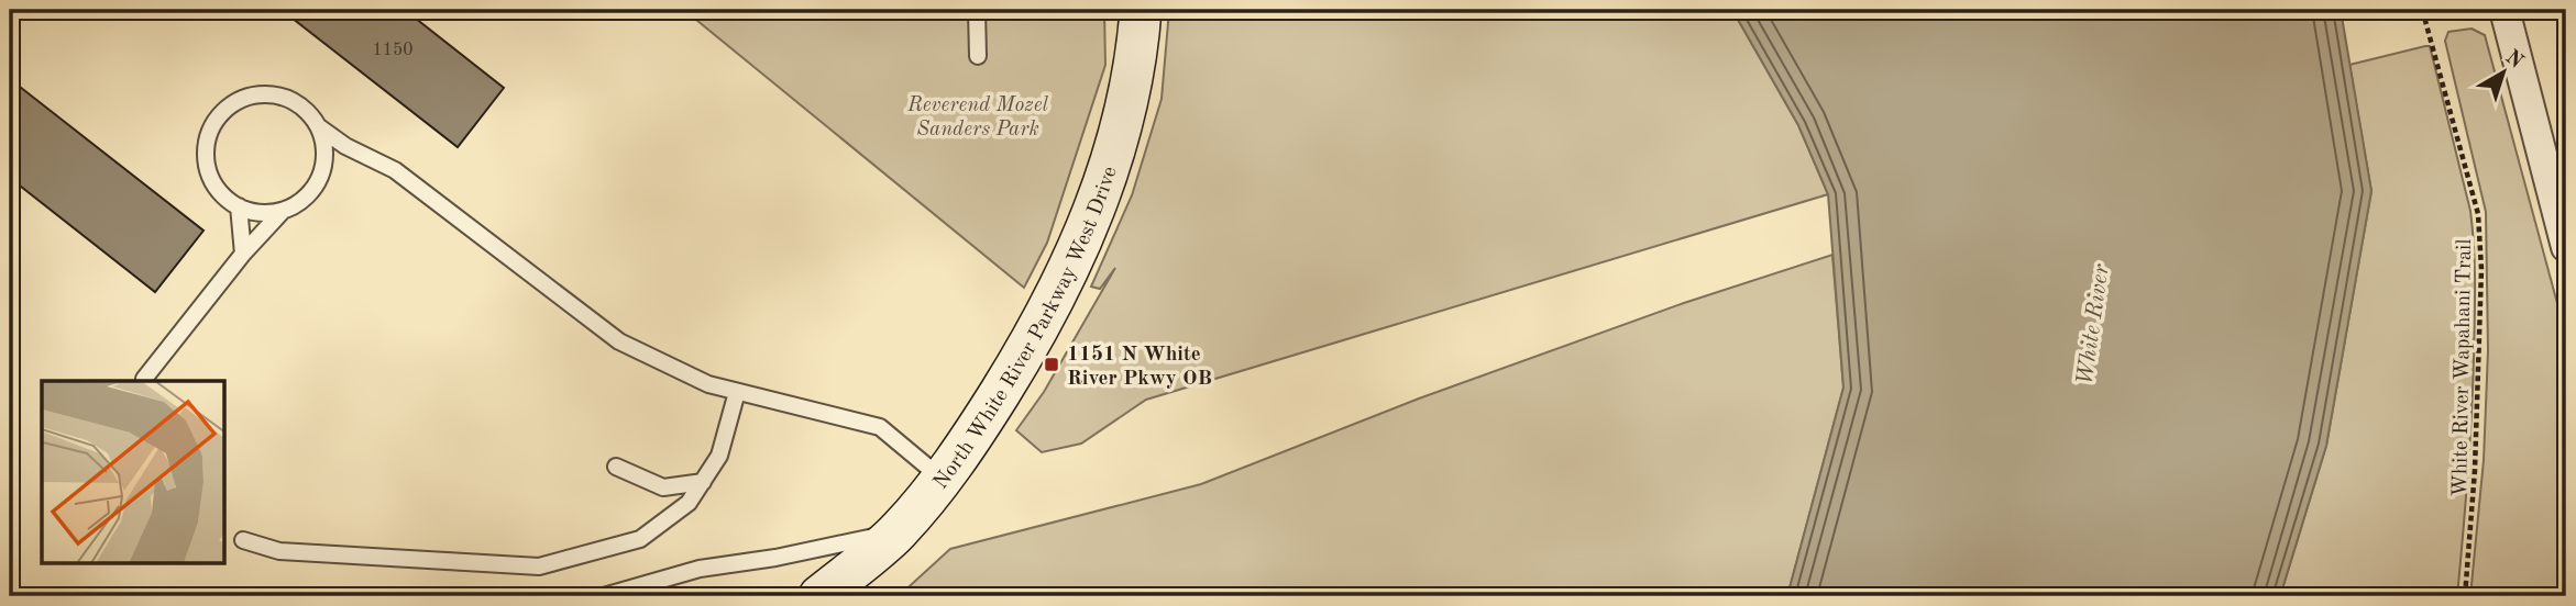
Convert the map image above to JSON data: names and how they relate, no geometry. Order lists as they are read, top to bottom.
{
  "streets": {
    "main road": ["North White River Parkway West Drive"],
    "path": ["White River Wapahani Trail"]
  },
  "water": ["White River"],
  "parks": ["Reverend Mozel Sanders Park"],
  "places": {
    "transit": ["1151 N White River Pkwy OB"]
  },
  "house_numbers": ["1150"],
  "north": "top right"
}
